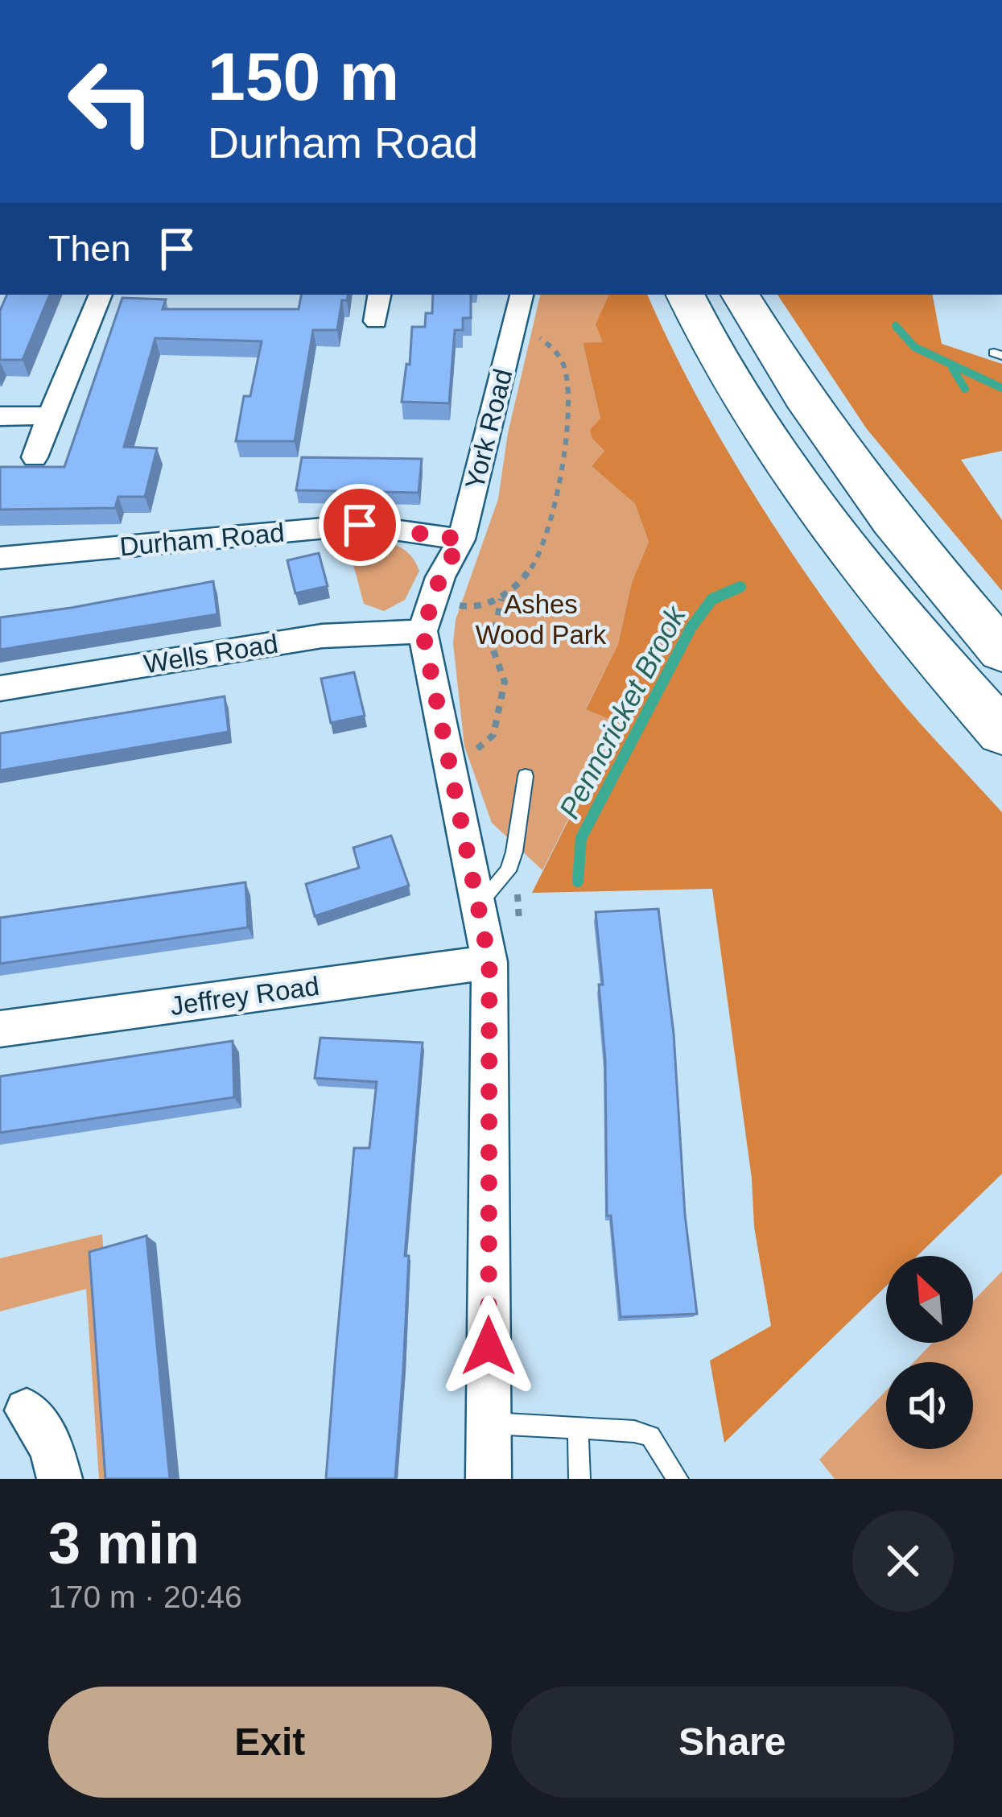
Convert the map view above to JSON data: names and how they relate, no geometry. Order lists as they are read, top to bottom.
{
  "streets": {
    "street": [
      "York Road",
      "Durham Road",
      "Wells Road",
      "Jeffrey Road"
    ]
  },
  "crossings": [
    ["York Road", "Durham Road"],
    ["York Road", "Wells Road"],
    ["York Road", "Jeffrey Road"]
  ],
  "water": ["Penncricket Brook"],
  "parks": ["Ashes Wood Park"],
  "north": "top left",
  "page": {
    "turn": ["150 m", "Durham Road"],
    "then": "Then",
    "heading": ["3 min", "170 m · 20:46"],
    "buttons": ["Exit", "Share"]
  }
}
